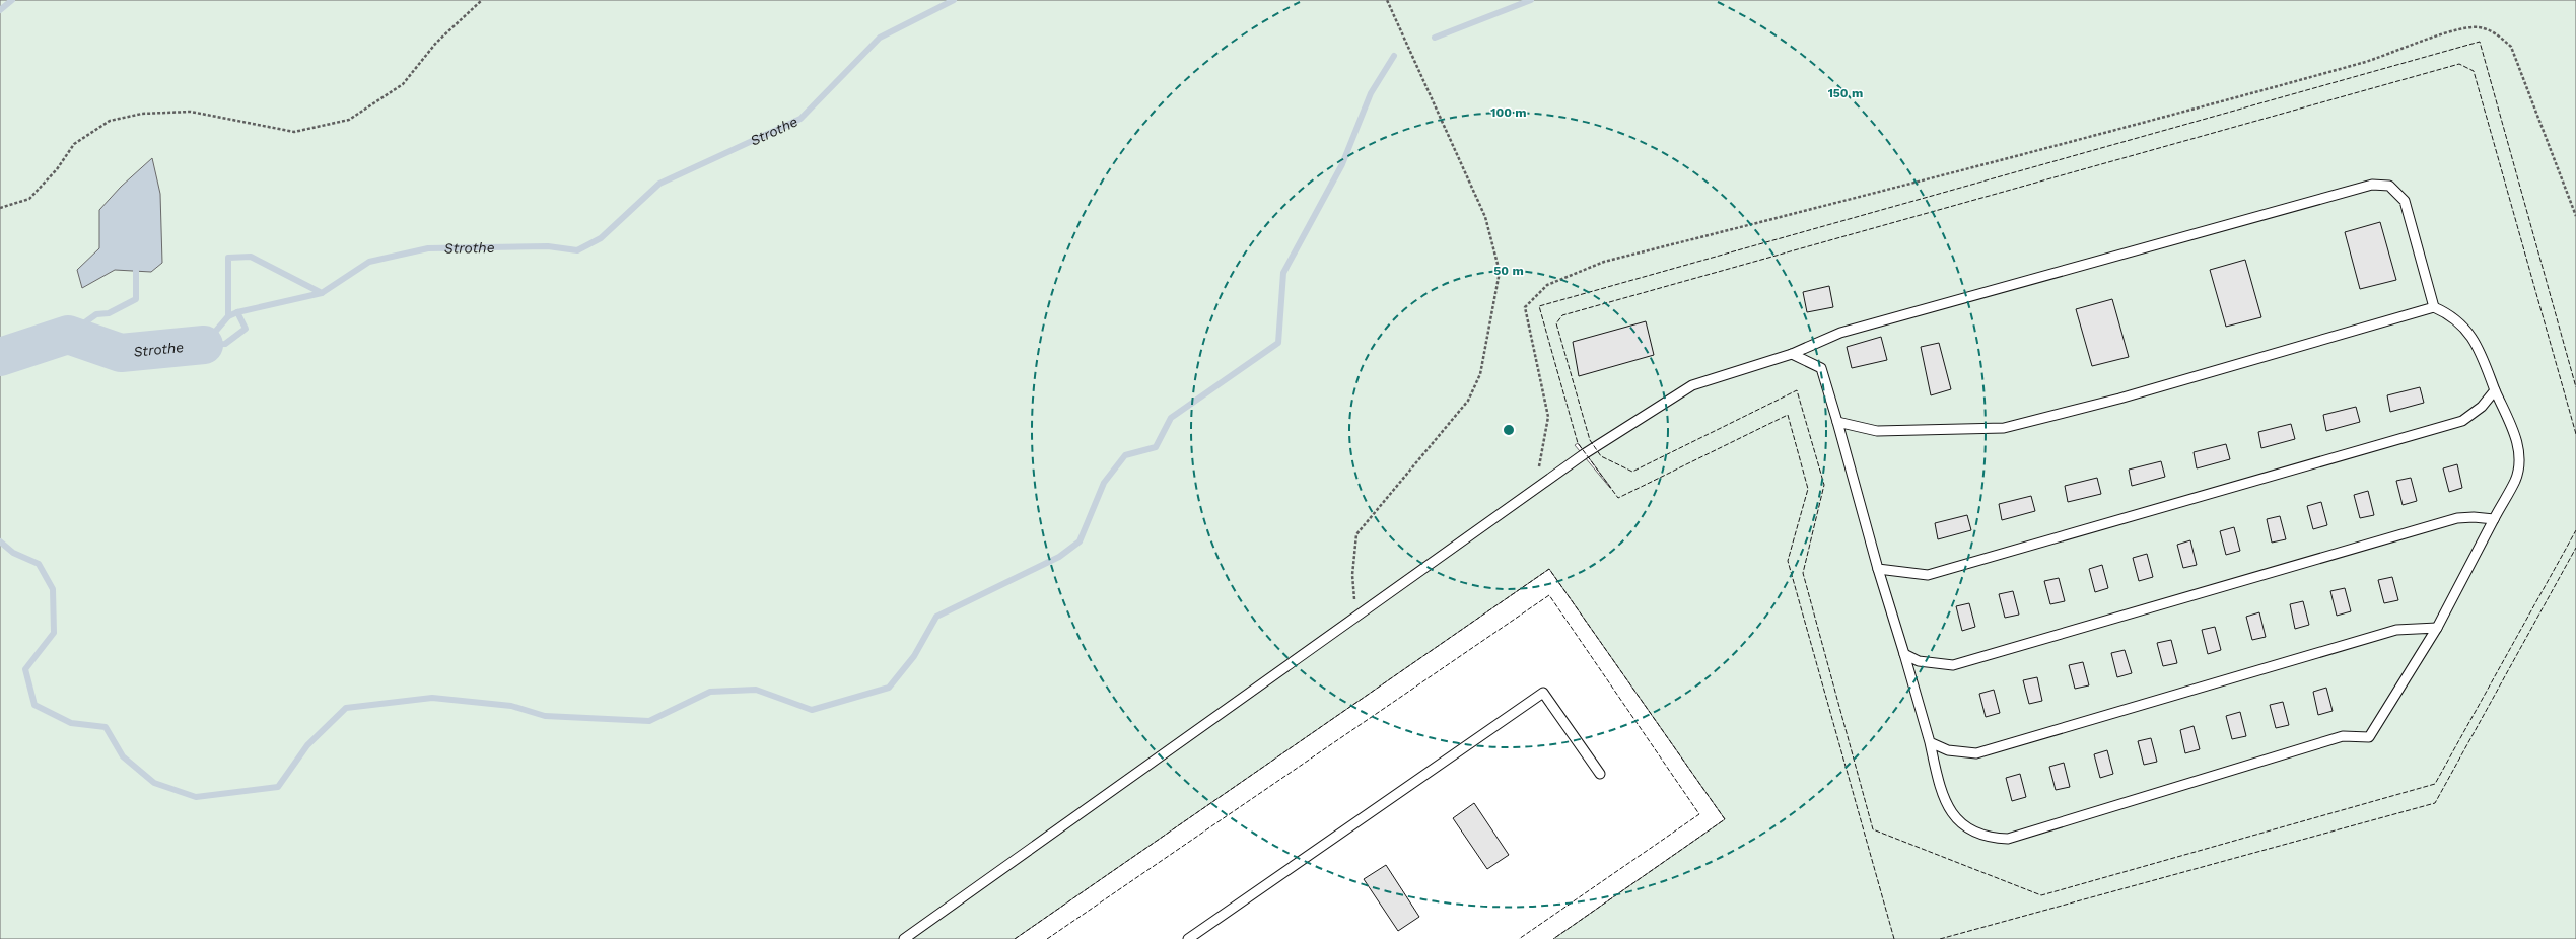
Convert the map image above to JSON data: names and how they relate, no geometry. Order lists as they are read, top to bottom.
{
  "water": ["Strothe"],
  "rings": ["150 m", "100 m", "50 m"]
}
